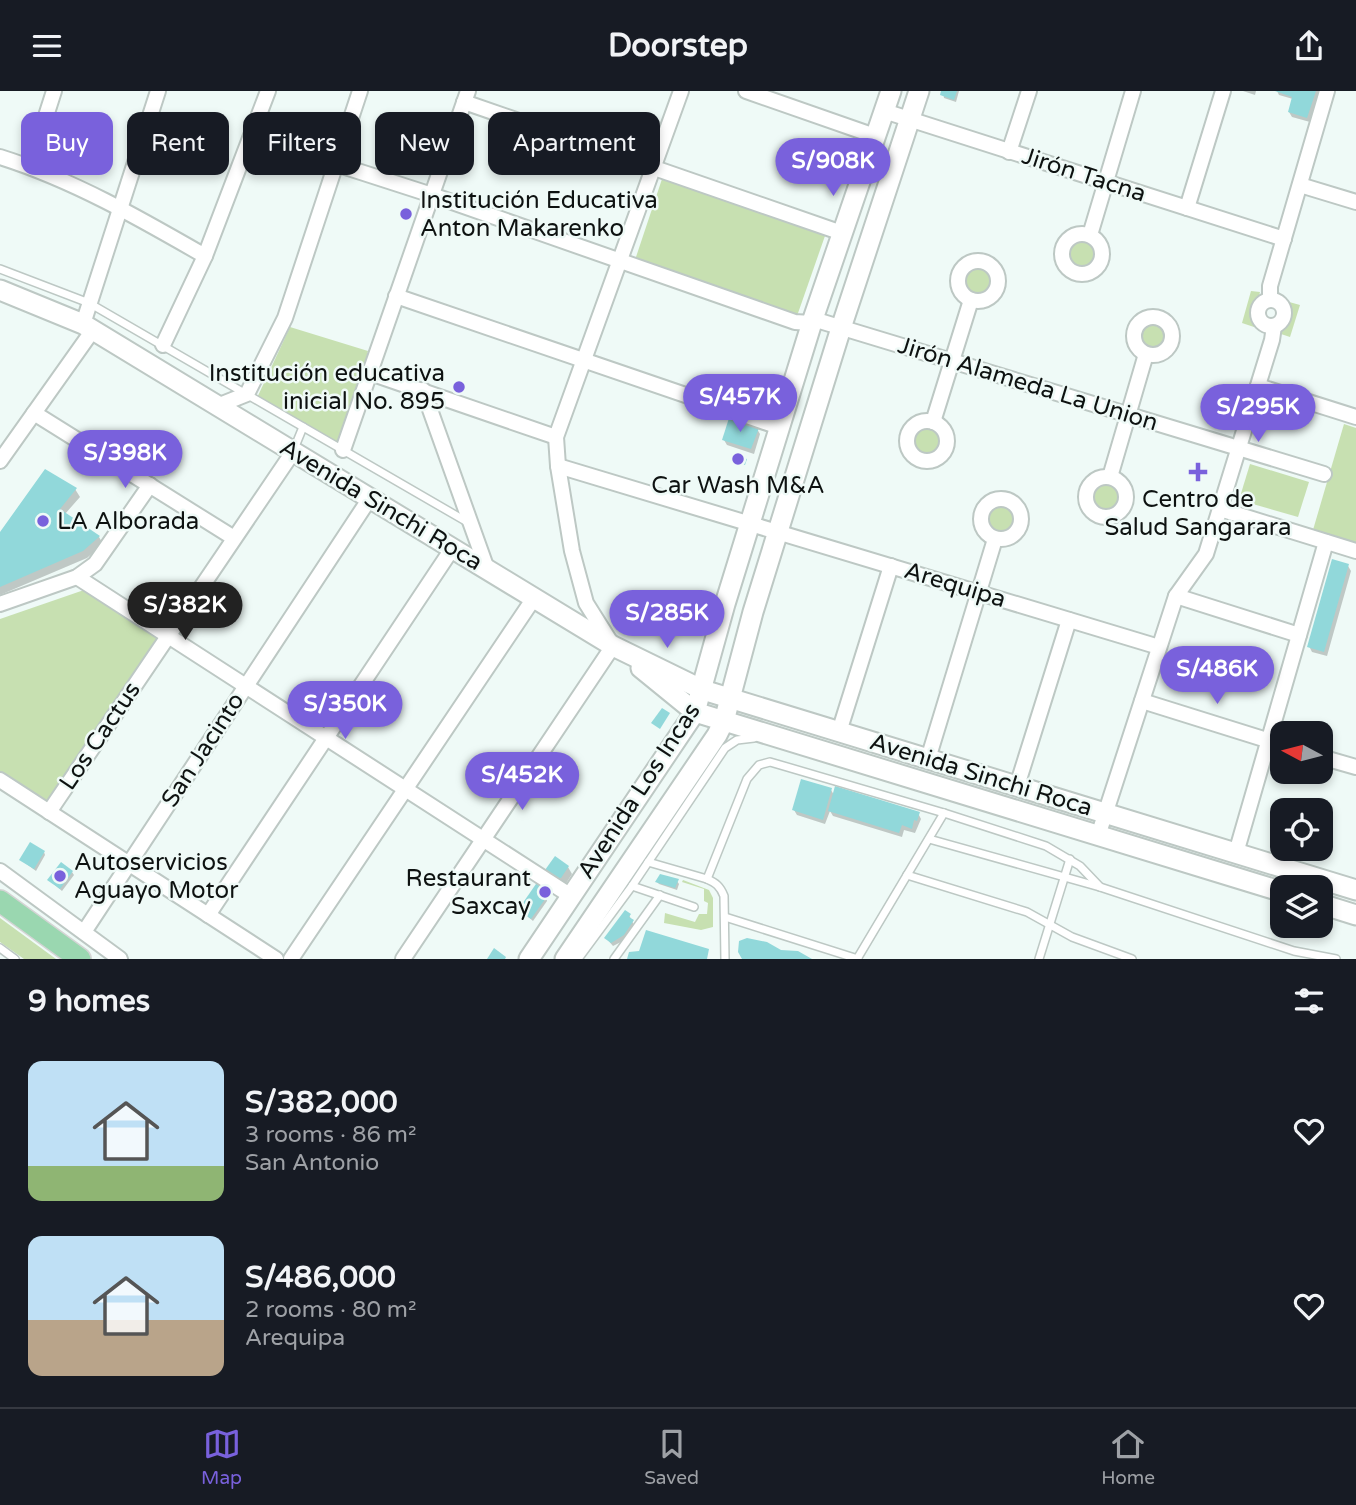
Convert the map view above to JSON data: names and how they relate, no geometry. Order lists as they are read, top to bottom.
{
  "streets": {
    "main road": ["Avenida Sinchi Roca", "Avenida Los Incas"],
    "street": [
      "Jirón Tacna",
      "Jirón Alameda La Union",
      "Arequipa",
      "Los Cactus",
      "San Jacinto"
    ]
  },
  "crossings": [
    ["Jirón Tacna", "Avenida Los Incas"],
    ["Jirón Alameda La Union", "Avenida Los Incas"],
    ["Avenida Sinchi Roca", "Los Cactus"],
    ["Avenida Sinchi Roca", "San Jacinto"],
    ["Avenida Sinchi Roca", "Avenida Los Incas"],
    ["Arequipa", "Avenida Los Incas"]
  ],
  "places": {
    "other": [
      "Institución Educativa Anton Makarenko",
      "Institución educativa inicial No. 895",
      "Car Wash M&A",
      "LA Alborada",
      "Autoservicios Aguayo Motor",
      "Restaurant Saxcay"
    ],
    "health": ["Centro de Salud Sangarara"]
  },
  "north": "left",
  "page": {
    "header": "Doorstep",
    "chip": [
      "Buy",
      "Rent",
      "Filters",
      "New",
      "Apartment"
    ],
    "price": [
      "S/908K",
      "S/457K",
      "S/295K",
      "S/398K",
      "S/382K",
      "S/285K",
      "S/486K",
      "S/350K",
      "S/452K"
    ],
    "heading": "9 homes",
    "list": [
      {
        "name": "S/382,000",
        "note": "3 rooms · 86 m² · San Antonio"
      },
      {
        "name": "S/486,000",
        "note": "2 rooms · 80 m² · Arequipa"
      }
    ],
    "tabs": ["Map", "Saved", "Home"]
  }
}
